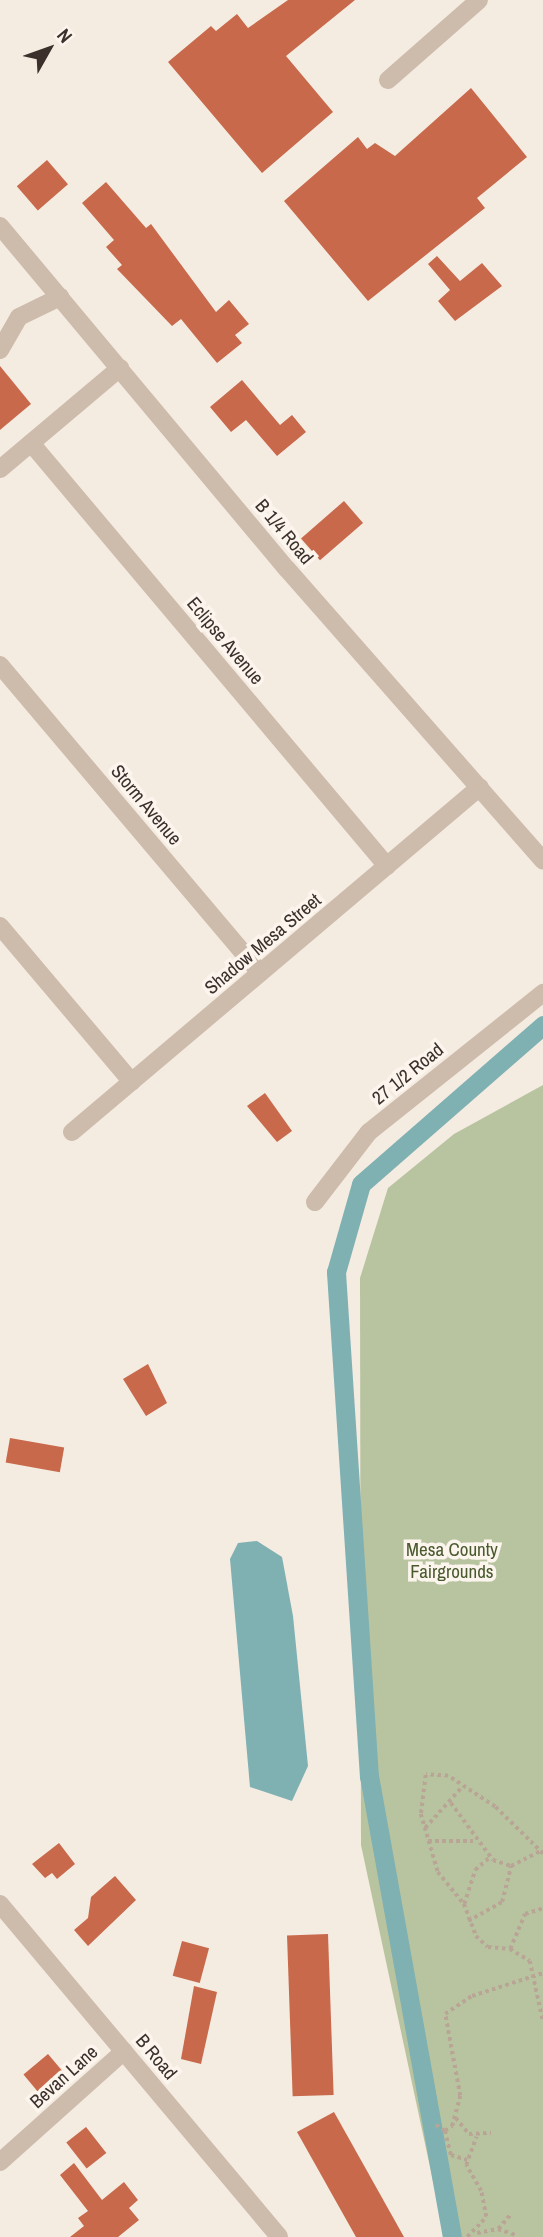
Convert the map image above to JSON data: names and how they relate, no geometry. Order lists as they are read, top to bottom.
{
  "streets": {
    "street": [
      "B 1/4 Road",
      "Eclipse Avenue",
      "Storm Avenue",
      "Shadow Mesa Street",
      "27 1/2 Road",
      "B Road",
      "Bevan Lane"
    ]
  },
  "crossings": [
    ["B 1/4 Road", "Shadow Mesa Street"],
    ["Eclipse Avenue", "Shadow Mesa Street"],
    ["Storm Avenue", "Shadow Mesa Street"],
    ["B Road", "Bevan Lane"]
  ],
  "parks": ["Mesa County Fairgrounds"],
  "north": "top right"
}
